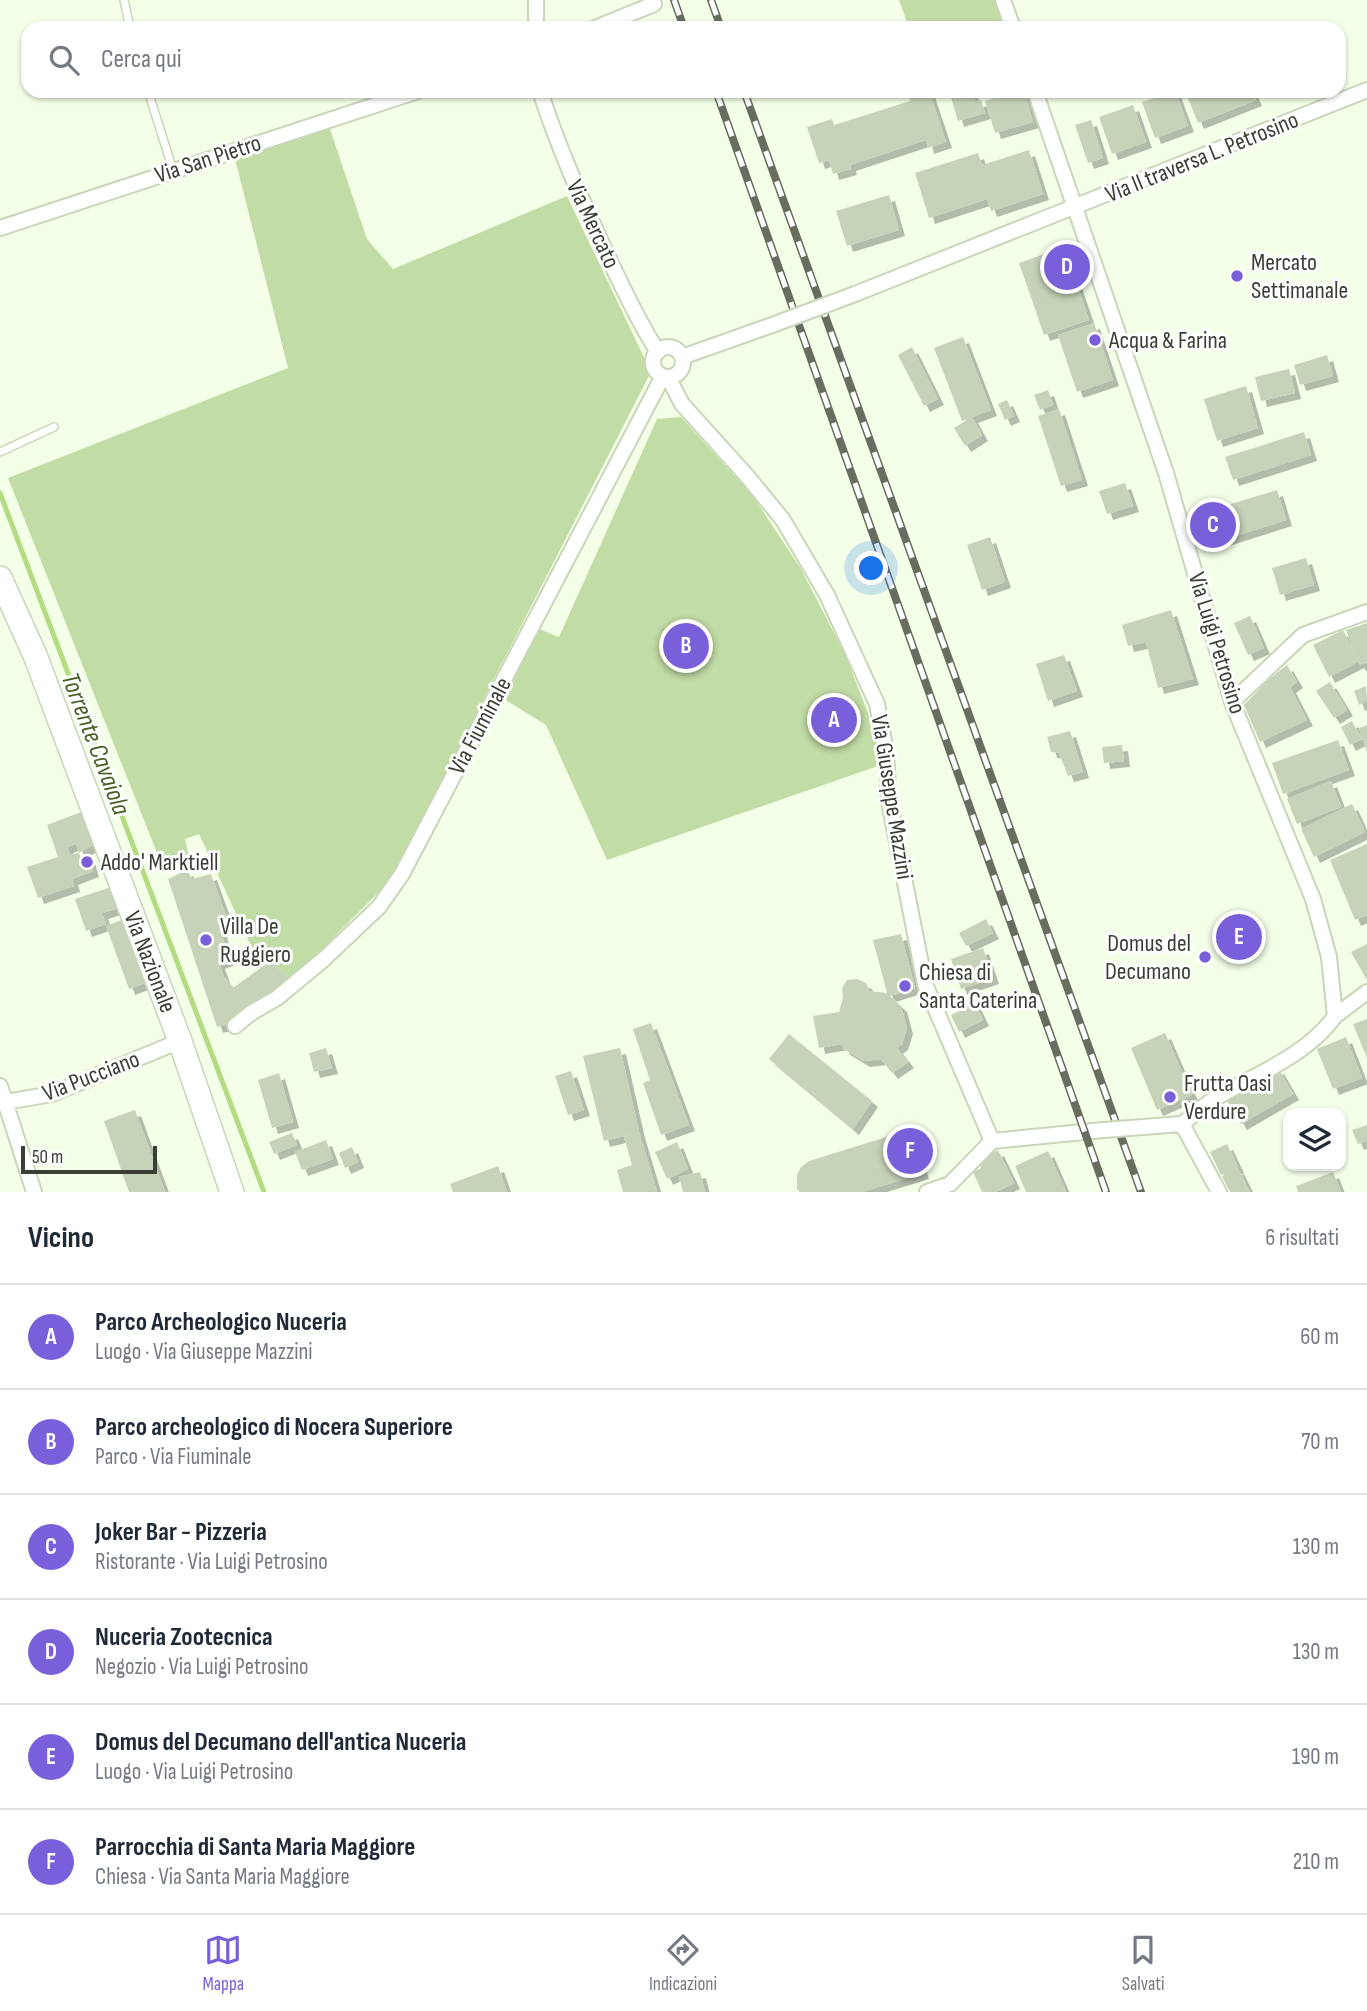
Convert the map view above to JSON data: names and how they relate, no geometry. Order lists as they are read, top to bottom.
{
  "streets": {
    "main road": ["Via Nazionale"],
    "street": [
      "Via II traversa L. Petrosino",
      "Via San Pietro",
      "Via Mercato",
      "Via Luigi Petrosino",
      "Via Fiuminale",
      "Via Giuseppe Mazzini",
      "Via Pucciano"
    ]
  },
  "crossings": [
    ["Via II traversa L. Petrosino", "Via Mercato"],
    ["Via II traversa L. Petrosino", "Via Luigi Petrosino"],
    ["Via II traversa L. Petrosino", "Via Fiuminale"],
    ["Via II traversa L. Petrosino", "Via Giuseppe Mazzini"],
    ["Via Mercato", "Via Fiuminale"],
    ["Via Mercato", "Via Giuseppe Mazzini"],
    ["Via Fiuminale", "Via Giuseppe Mazzini"],
    ["Via Nazionale", "Via Pucciano"]
  ],
  "water": ["Torrente Cavaiola"],
  "places": [
    "Mercato Settimanale",
    "Acqua & Farina",
    "Addo' Marktiell",
    "Villa De Ruggiero",
    "Domus del Decumano",
    "Chiesa di Santa Caterina",
    "Frutta Oasi Verdure"
  ],
  "scale_bar": "50 m",
  "page": {
    "search": "Cerca qui",
    "pins": [
      "D",
      "C",
      "B",
      "A",
      "E",
      "F"
    ],
    "scale": "50 m",
    "heading": ["Vicino", "6 risultati"],
    "list": [
      {
        "mark": "A",
        "name": "Parco Archeologico Nuceria",
        "note": "Luogo · Via Giuseppe Mazzini",
        "value": "60 m"
      },
      {
        "mark": "B",
        "name": "Parco archeologico di Nocera Superiore",
        "note": "Parco · Via Fiuminale",
        "value": "70 m"
      },
      {
        "mark": "C",
        "name": "Joker Bar - Pizzeria",
        "note": "Ristorante · Via Luigi Petrosino",
        "value": "130 m"
      },
      {
        "mark": "D",
        "name": "Nuceria Zootecnica",
        "note": "Negozio · Via Luigi Petrosino",
        "value": "130 m"
      },
      {
        "mark": "E",
        "name": "Domus del Decumano dell'antica Nuceria",
        "note": "Luogo · Via Luigi Petrosino",
        "value": "190 m"
      },
      {
        "mark": "F",
        "name": "Parrocchia di Santa Maria Maggiore",
        "note": "Chiesa · Via Santa Maria Maggiore",
        "value": "210 m"
      }
    ],
    "nav": ["Mappa", "Indicazioni", "Salvati"]
  }
}
